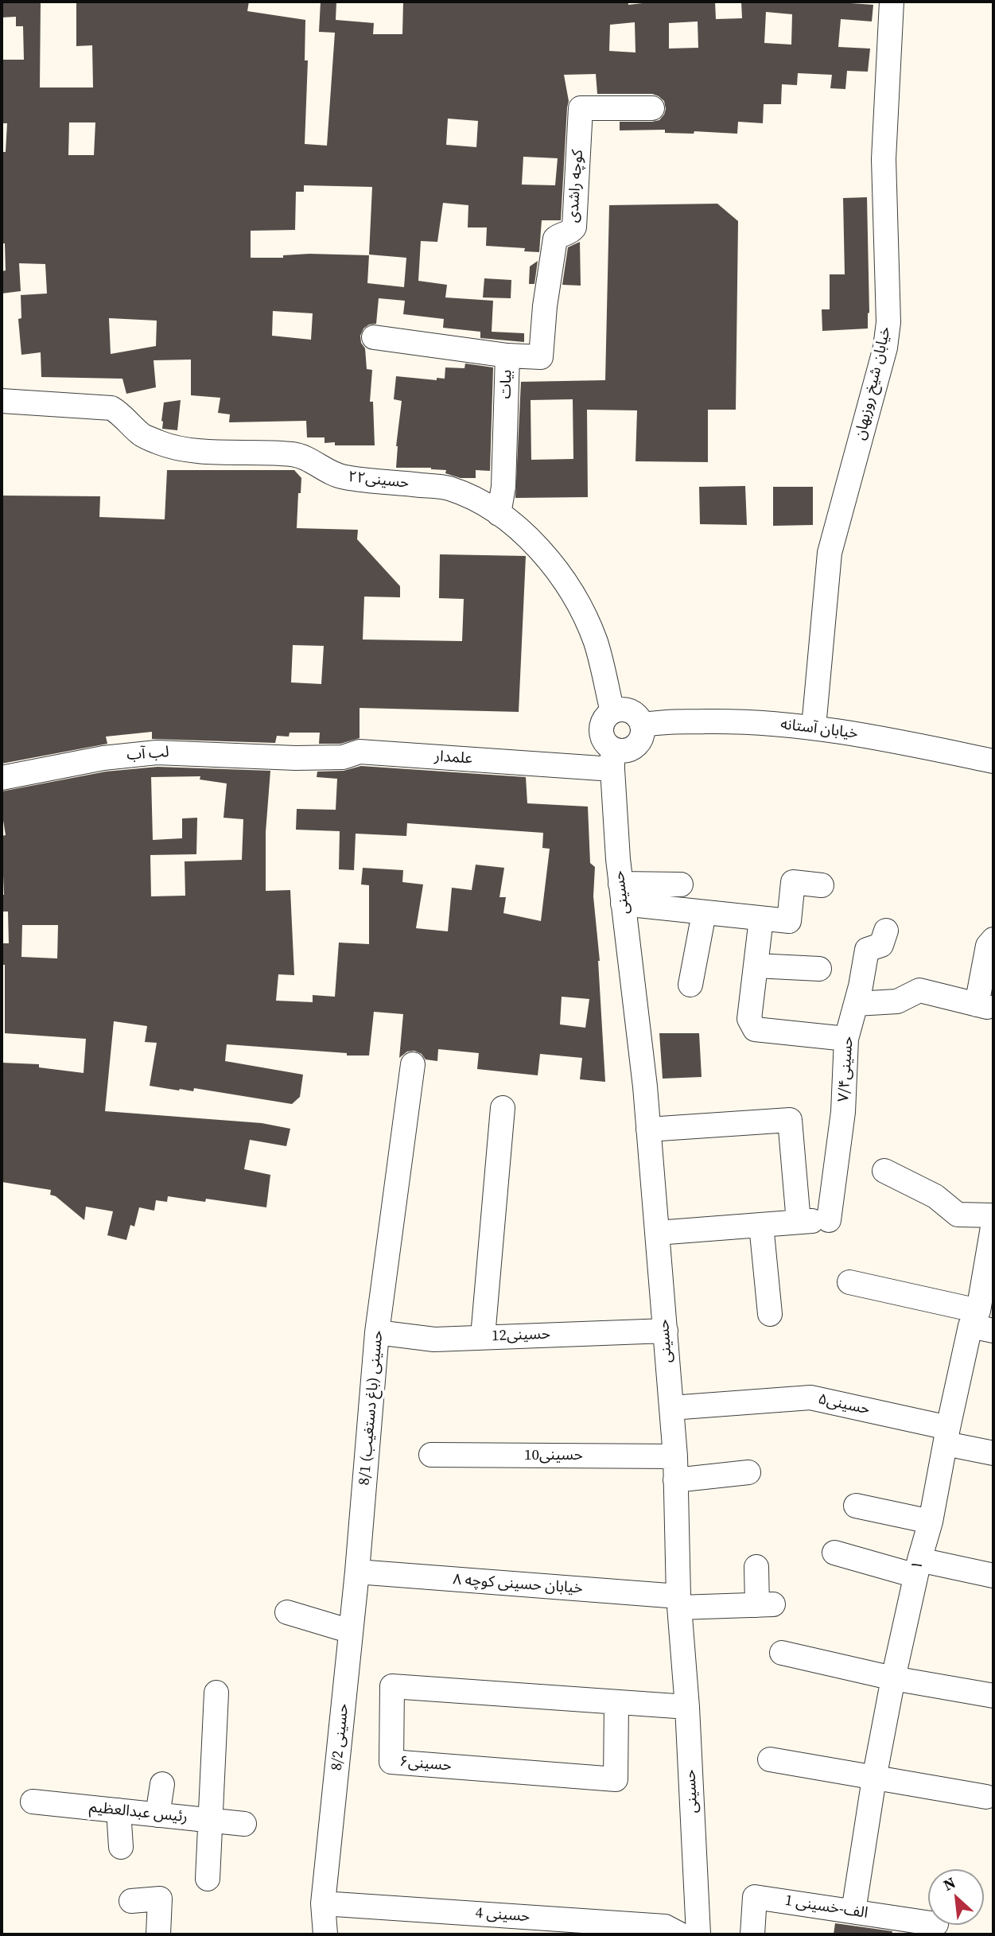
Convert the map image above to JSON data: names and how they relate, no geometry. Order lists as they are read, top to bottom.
{
  "streets": {
    "street": [
      "کوچه راشدی",
      "خیابان شیخ روزبهان",
      "بیات",
      "حسینی۲۲",
      "خیابان آستانه",
      "لب آب",
      "علمدار",
      "حسینی",
      "حسینی۷/۴",
      "حسینی12",
      "حسینی۵",
      "8/1 حسینی (باغ دستغیب)",
      "حسینی10",
      "۱",
      "خیابان حسینی کوچه ۸",
      "8/2 حسینی",
      "حسینی۶",
      "رئیس عبدالعظیم",
      "1 الف-خسینی",
      "حسینی 4"
    ]
  },
  "crossings": [
    ["کوچه راشدی", "بیات"],
    ["خیابان شیخ روزبهان", "خیابان آستانه"],
    ["بیات", "حسینی۲۲"],
    ["حسینی۲۲", "خیابان آستانه"],
    ["حسینی۲۲", "علمدار"],
    ["حسینی۲۲", "حسینی"],
    ["خیابان آستانه", "علمدار"],
    ["خیابان آستانه", "حسینی"],
    ["لب آب", "علمدار"],
    ["علمدار", "حسینی"],
    ["حسینی", "حسینی12"],
    ["حسینی", "حسینی۵"],
    ["حسینی", "حسینی10"],
    ["حسینی", "خیابان حسینی کوچه ۸"],
    ["حسینی", "حسینی۶"],
    ["حسینی12", "8/1 حسینی (باغ دستغیب)"],
    ["حسینی۵", "۱"],
    ["8/1 حسینی (باغ دستغیب)", "خیابان حسینی کوچه ۸"],
    ["8/1 حسینی (باغ دستغیب)", "8/2 حسینی"],
    ["۱", "1 الف-خسینی"],
    ["خیابان حسینی کوچه ۸", "8/2 حسینی"],
    ["8/2 حسینی", "حسینی 4"]
  ],
  "north": "top left"
}
